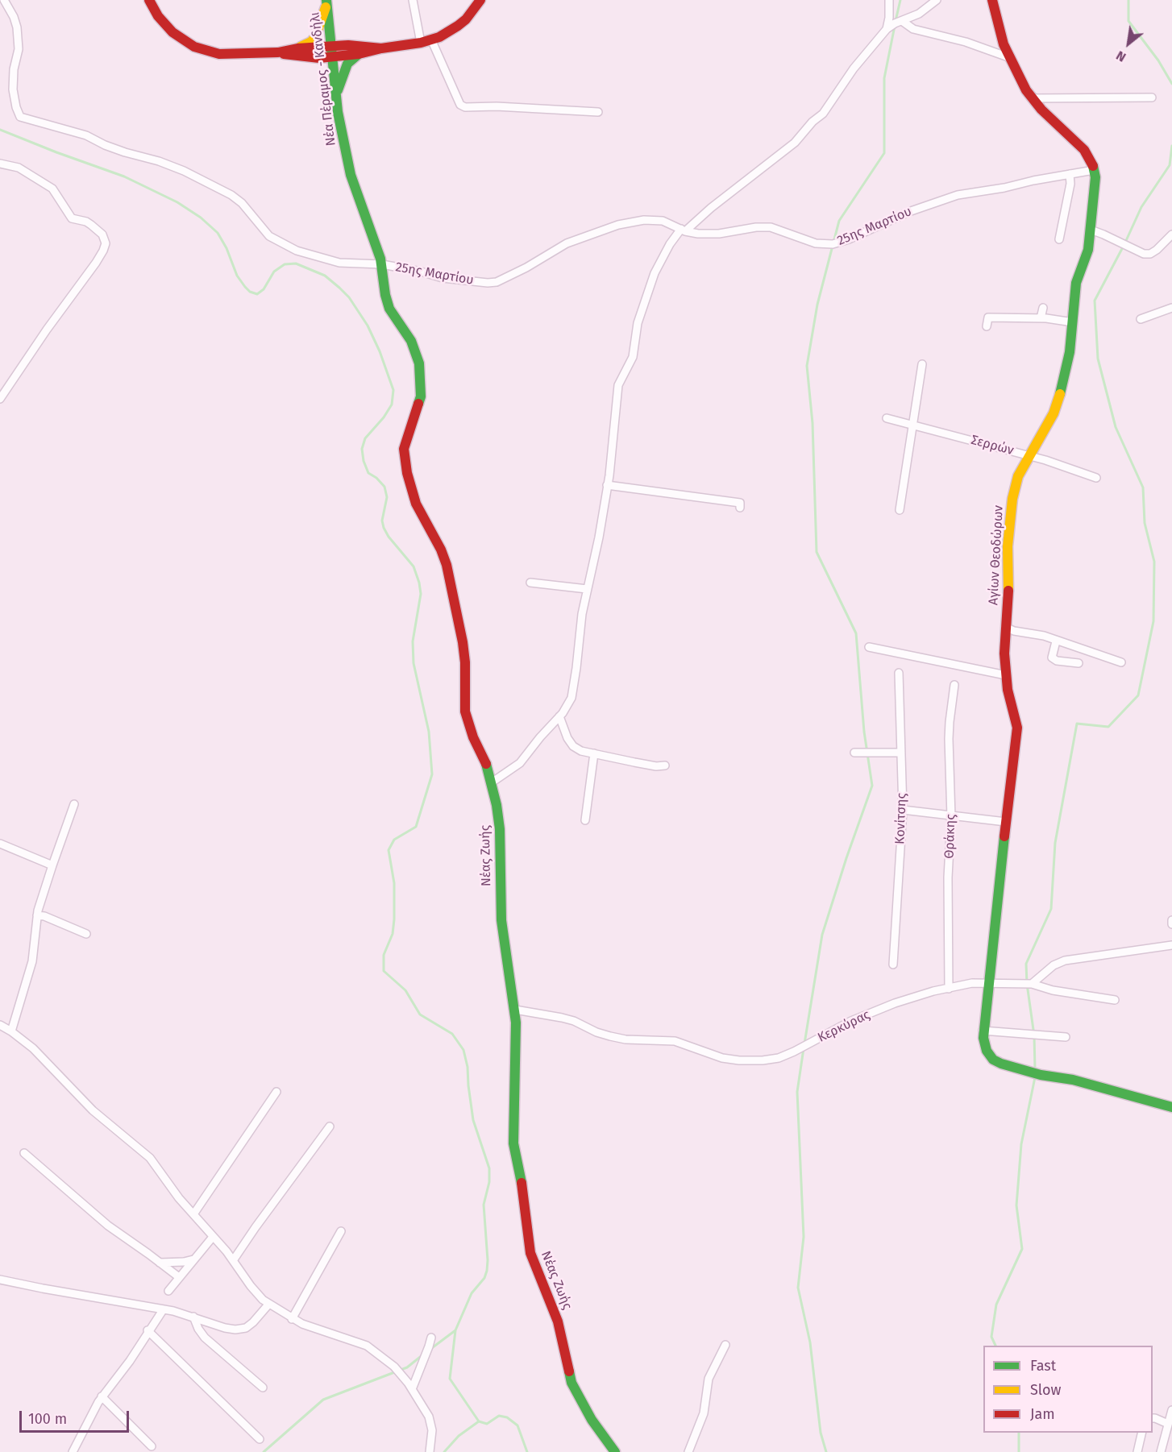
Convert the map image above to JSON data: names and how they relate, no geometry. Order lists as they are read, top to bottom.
{
  "streets": {
    "street": [
      "Νέα Πέραμος - Κανδήλι",
      "25ης Μαρτίου",
      "Σερρών",
      "Αγίων Θεοδώρων",
      "Κονίτσης",
      "Θράκης",
      "Νέας Ζωής",
      "Κερκύρας"
    ]
  },
  "crossings": [
    ["Νέα Πέραμος - Κανδήλι", "25ης Μαρτίου"],
    ["Νέα Πέραμος - Κανδήλι", "Νέας Ζωής"],
    ["25ης Μαρτίου", "Αγίων Θεοδώρων"],
    ["25ης Μαρτίου", "Νέας Ζωής"],
    ["Σερρών", "Αγίων Θεοδώρων"],
    ["Αγίων Θεοδώρων", "Κερκύρας"],
    ["Θράκης", "Κερκύρας"],
    ["Νέας Ζωής", "Κερκύρας"]
  ],
  "legend": ["Fast", "Slow", "Jam"],
  "scale_bar": "100 m",
  "north": "bottom left"
}
